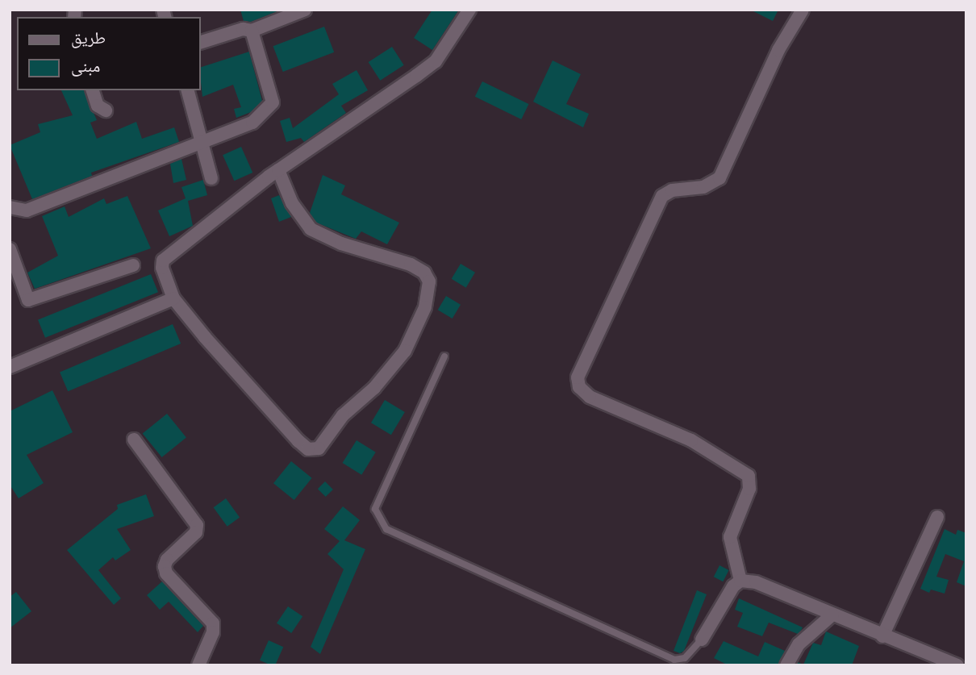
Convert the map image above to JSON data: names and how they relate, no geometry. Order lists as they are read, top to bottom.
{
  "legend": ["طريق", "مبنى"]
}
